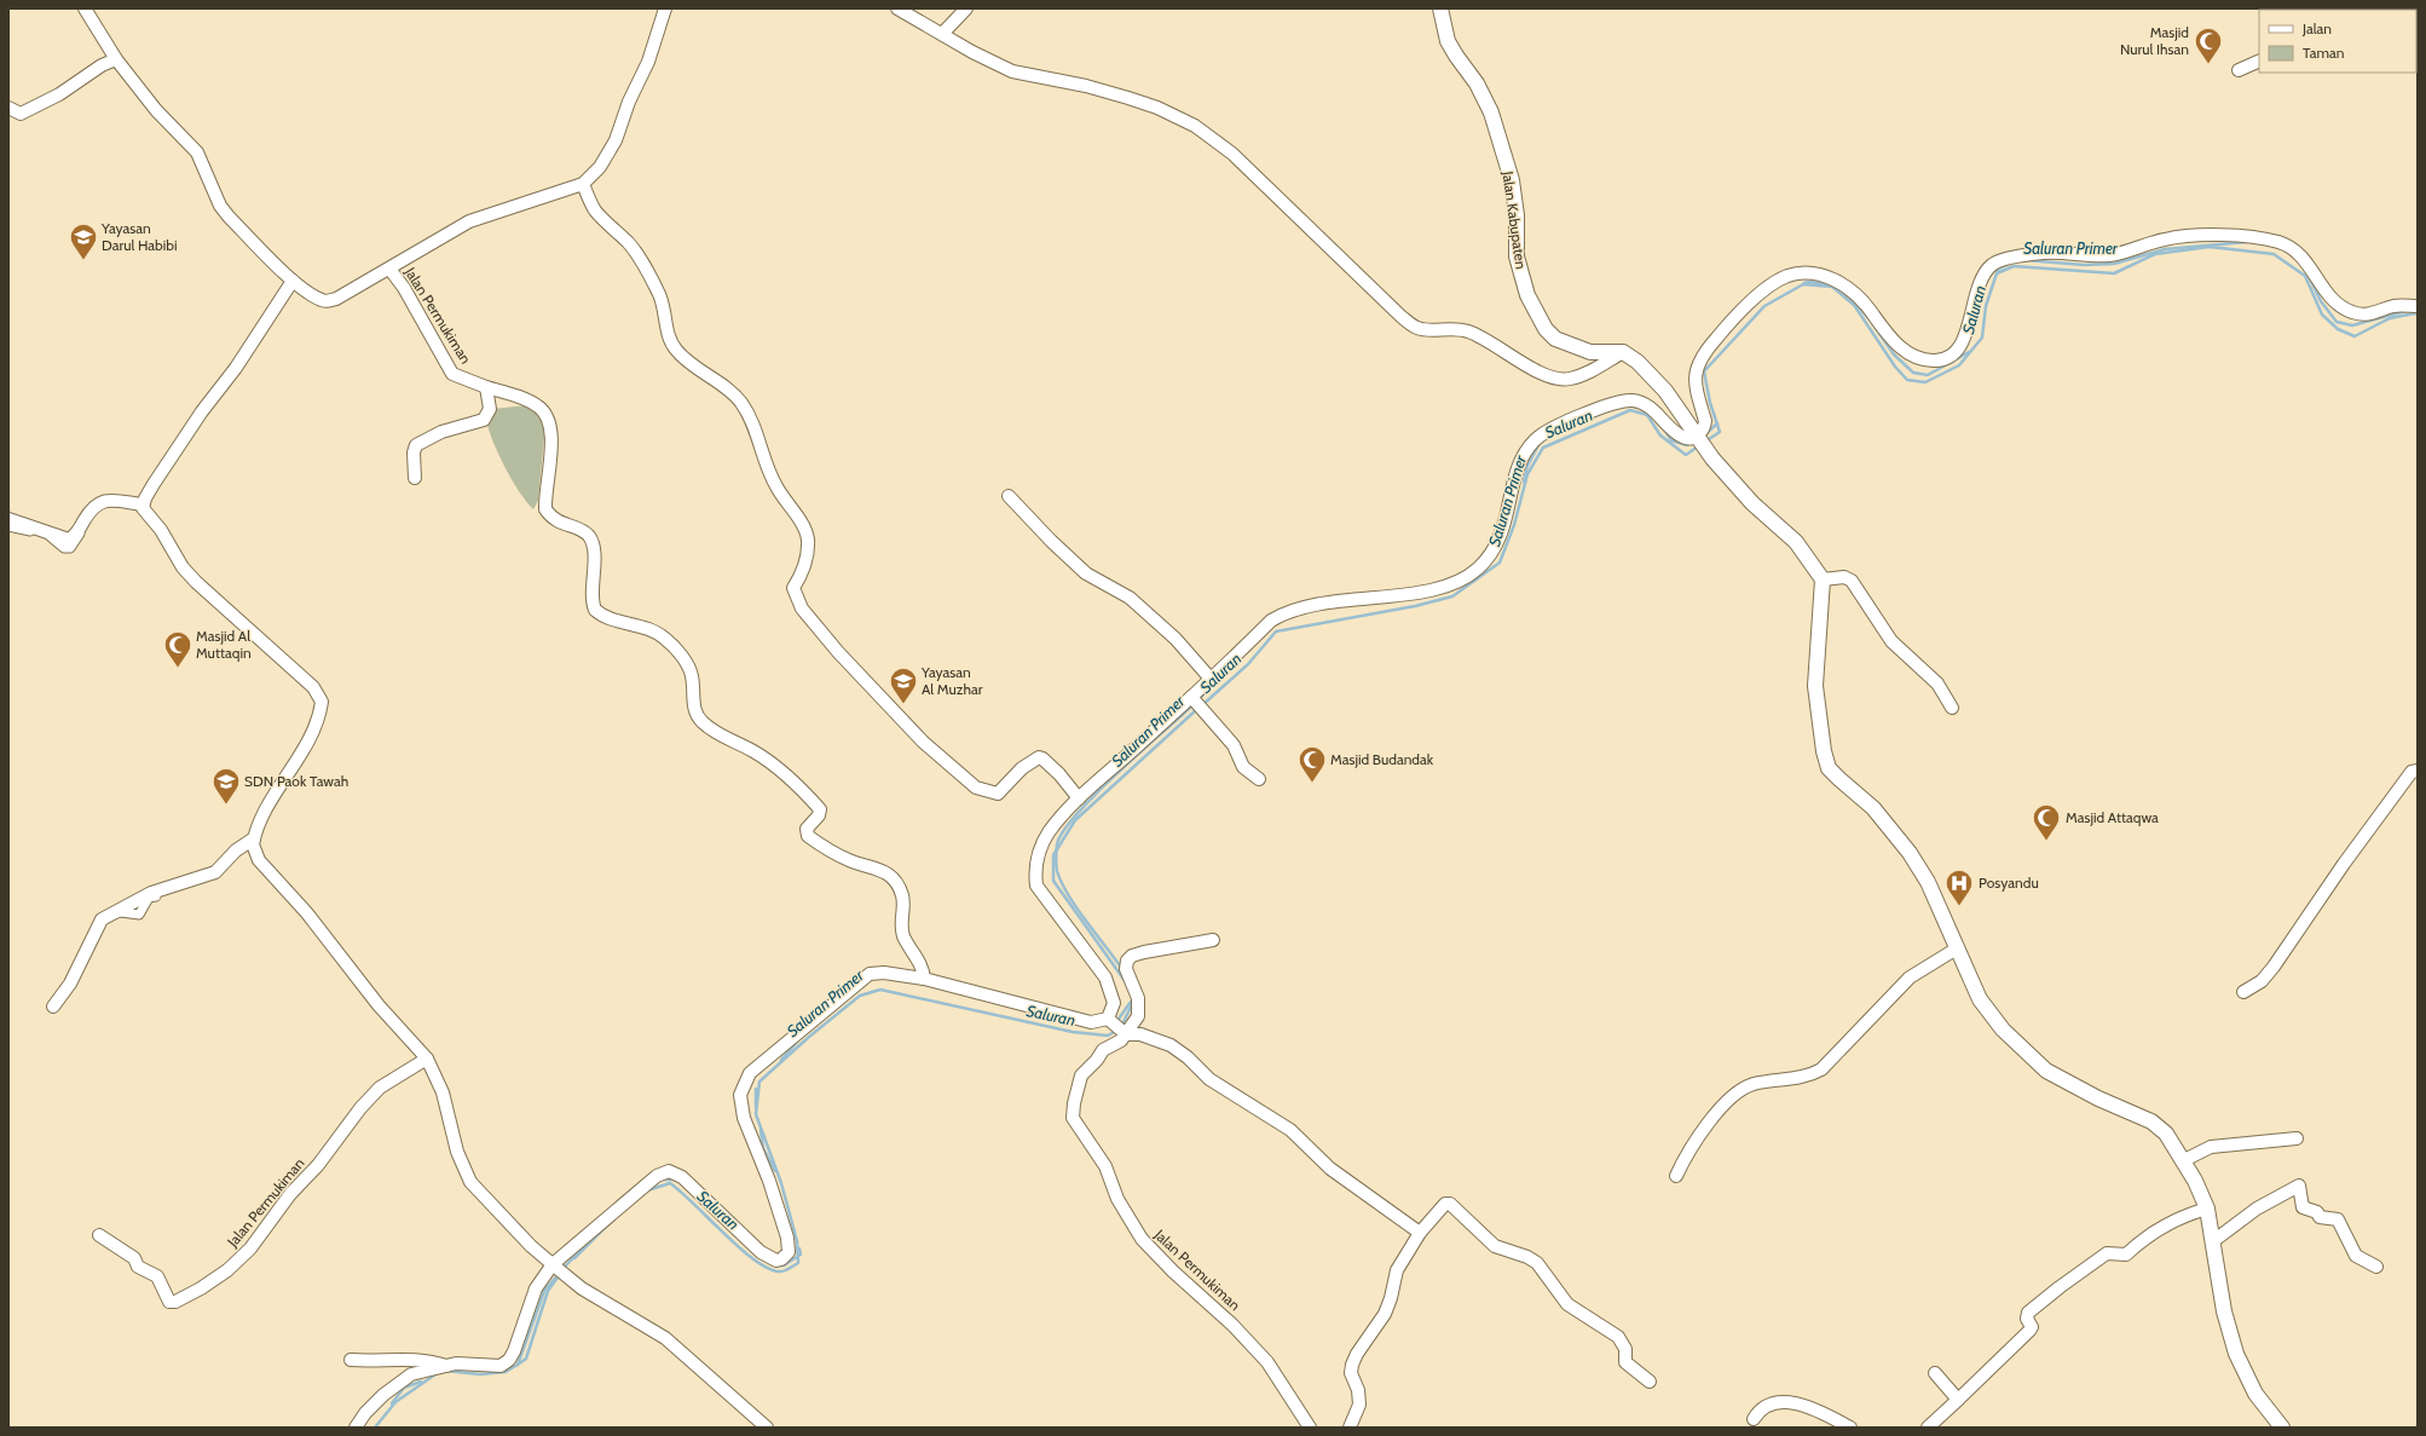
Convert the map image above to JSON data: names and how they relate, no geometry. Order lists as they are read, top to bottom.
{
  "streets": {
    "street": ["Jalan Kabupaten", "Jalan Permukiman"]
  },
  "water": ["Saluran Primer", "Saluran"],
  "places": {
    "mosque": [
      "Masjid Nurul Ihsan",
      "Masjid Al Muttaqin",
      "Masjid Budandak",
      "Masjid Attaqwa"
    ],
    "school or university": ["Yayasan Darul Habibi", "Yayasan Al Muzhar", "SDN Paok Tawah"],
    "hospital": ["Posyandu"]
  },
  "legend": ["Jalan", "Taman"]
}
